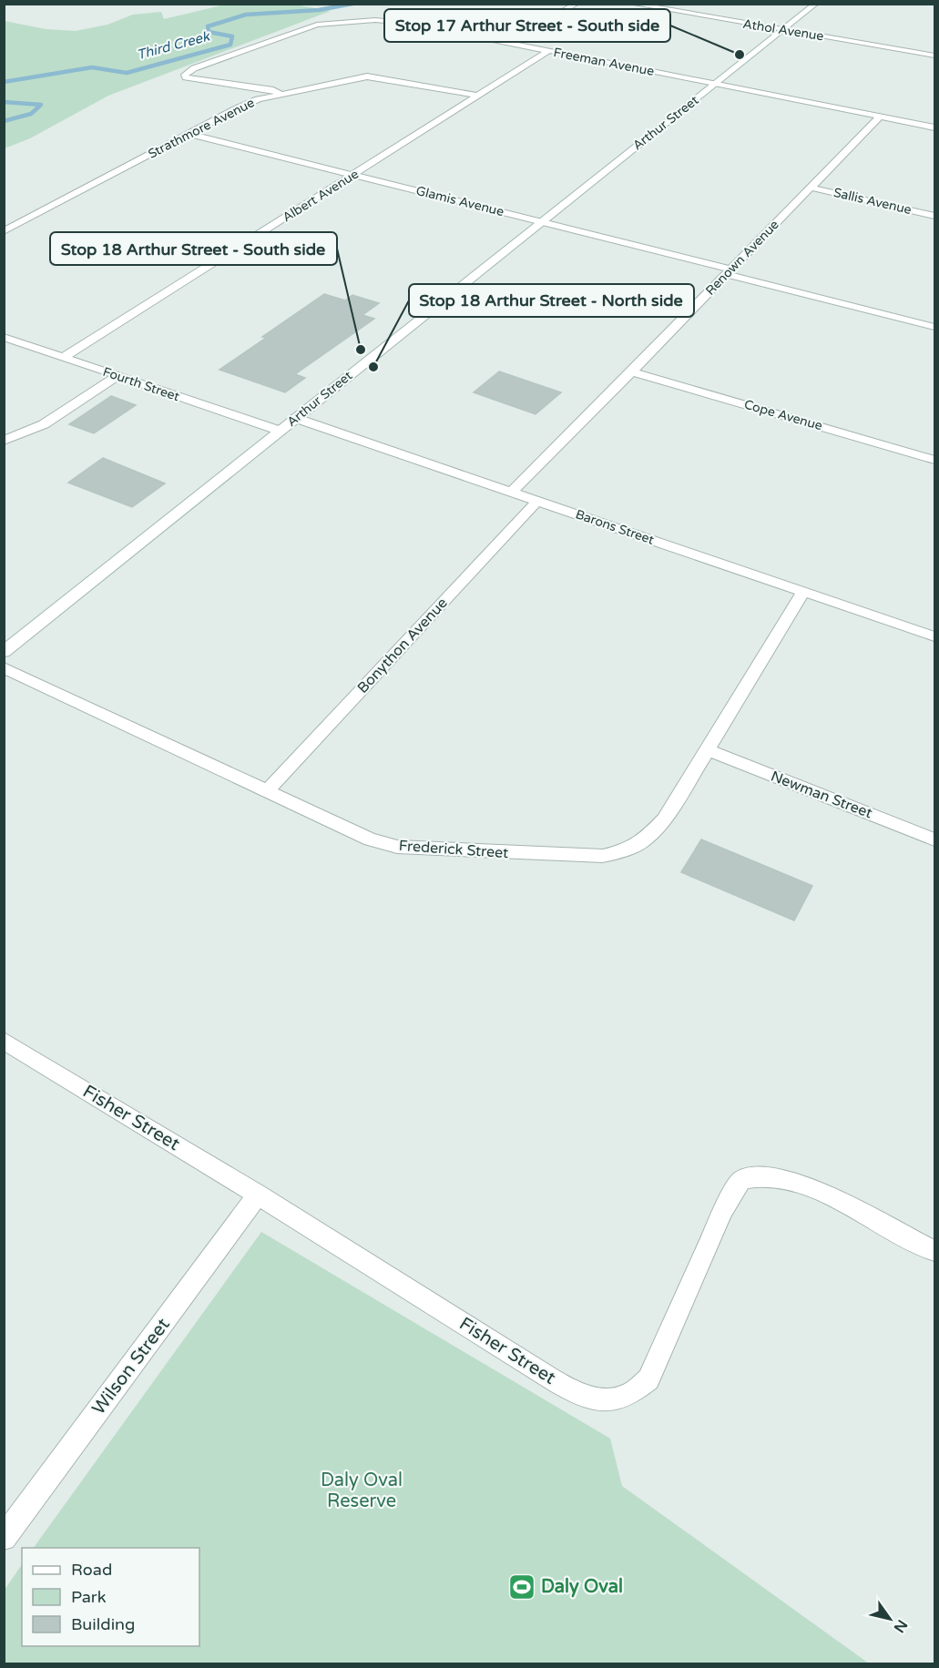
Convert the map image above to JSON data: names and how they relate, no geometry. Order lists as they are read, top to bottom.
{
  "streets": {
    "street": [
      "Athol Avenue",
      "Freeman Avenue",
      "Arthur Street",
      "Strathmore Avenue",
      "Albert Avenue",
      "Glamis Avenue",
      "Sallis Avenue",
      "Renown Avenue",
      "Fourth Street",
      "Cope Avenue",
      "Barons Street",
      "Bonython Avenue",
      "Newman Street",
      "Frederick Street",
      "Fisher Street",
      "Wilson Street"
    ]
  },
  "crossings": [
    ["Athol Avenue", "Arthur Street"],
    ["Freeman Avenue", "Arthur Street"],
    ["Freeman Avenue", "Strathmore Avenue"],
    ["Freeman Avenue", "Albert Avenue"],
    ["Freeman Avenue", "Renown Avenue"],
    ["Arthur Street", "Glamis Avenue"],
    ["Arthur Street", "Fourth Street"],
    ["Arthur Street", "Barons Street"],
    ["Strathmore Avenue", "Albert Avenue"],
    ["Strathmore Avenue", "Glamis Avenue"],
    ["Albert Avenue", "Glamis Avenue"],
    ["Albert Avenue", "Fourth Street"],
    ["Glamis Avenue", "Renown Avenue"],
    ["Sallis Avenue", "Renown Avenue"],
    ["Renown Avenue", "Cope Avenue"],
    ["Renown Avenue", "Barons Street"],
    ["Barons Street", "Bonython Avenue"],
    ["Barons Street", "Frederick Street"],
    ["Bonython Avenue", "Frederick Street"],
    ["Newman Street", "Frederick Street"],
    ["Fisher Street", "Wilson Street"]
  ],
  "water": ["Third Creek"],
  "parks": ["Daly Oval Reserve"],
  "places": {
    "other": ["Stop 17 Arthur Street - South side", "Stop 18 Arthur Street - South side", "Stop 18 Arthur Street - North side"],
    "sports": ["Daly Oval"]
  },
  "legend": ["Road", "Park", "Building"],
  "north": "bottom right"
}
